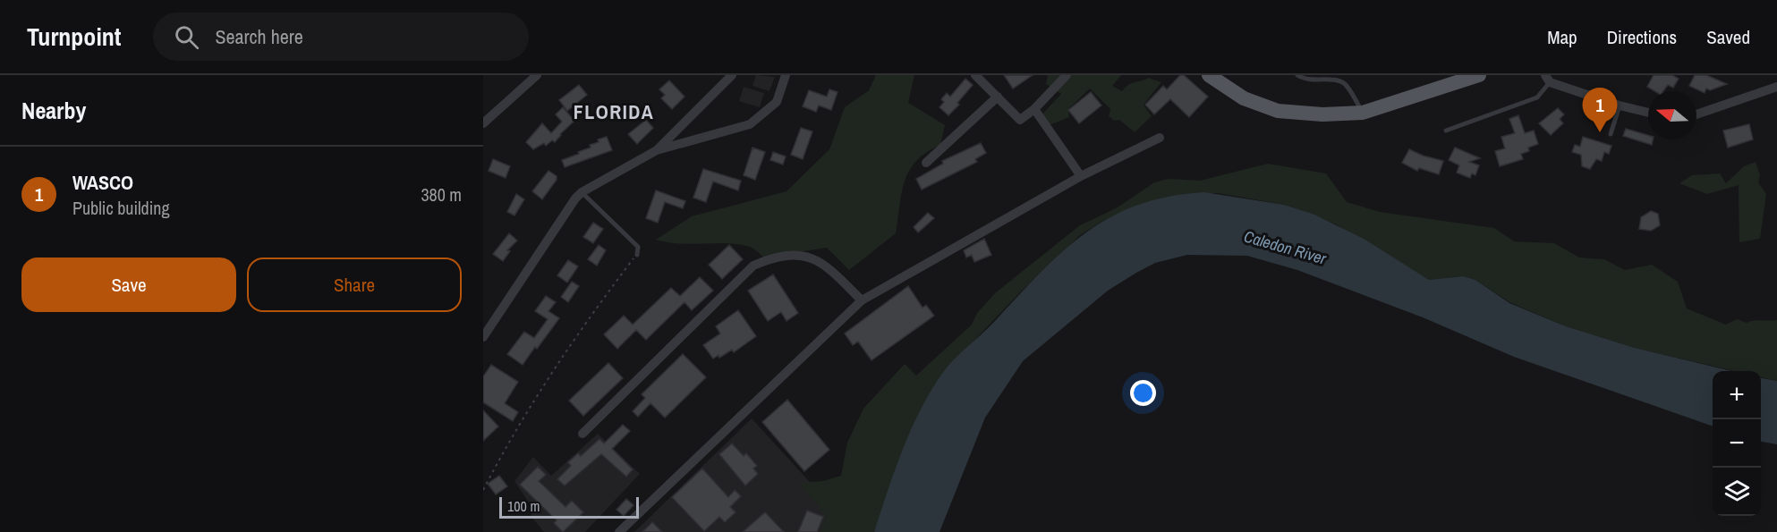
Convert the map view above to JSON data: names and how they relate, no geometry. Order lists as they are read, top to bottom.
{
  "districts": ["FLORIDA"],
  "water": ["Caledon River"],
  "scale_bar": "100 m",
  "north": "left",
  "page": {
    "header": "Turnpoint",
    "search": "Search here",
    "nav": ["Map", "Directions", "Saved"],
    "heading": "Nearby",
    "pins": "1",
    "list": [
      {
        "mark": "1",
        "name": "WASCO",
        "note": "Public building",
        "value": "380 m"
      }
    ],
    "buttons": ["Save", "Share"],
    "map_buttons": ["+", "−"],
    "scale": "100 m"
  }
}
